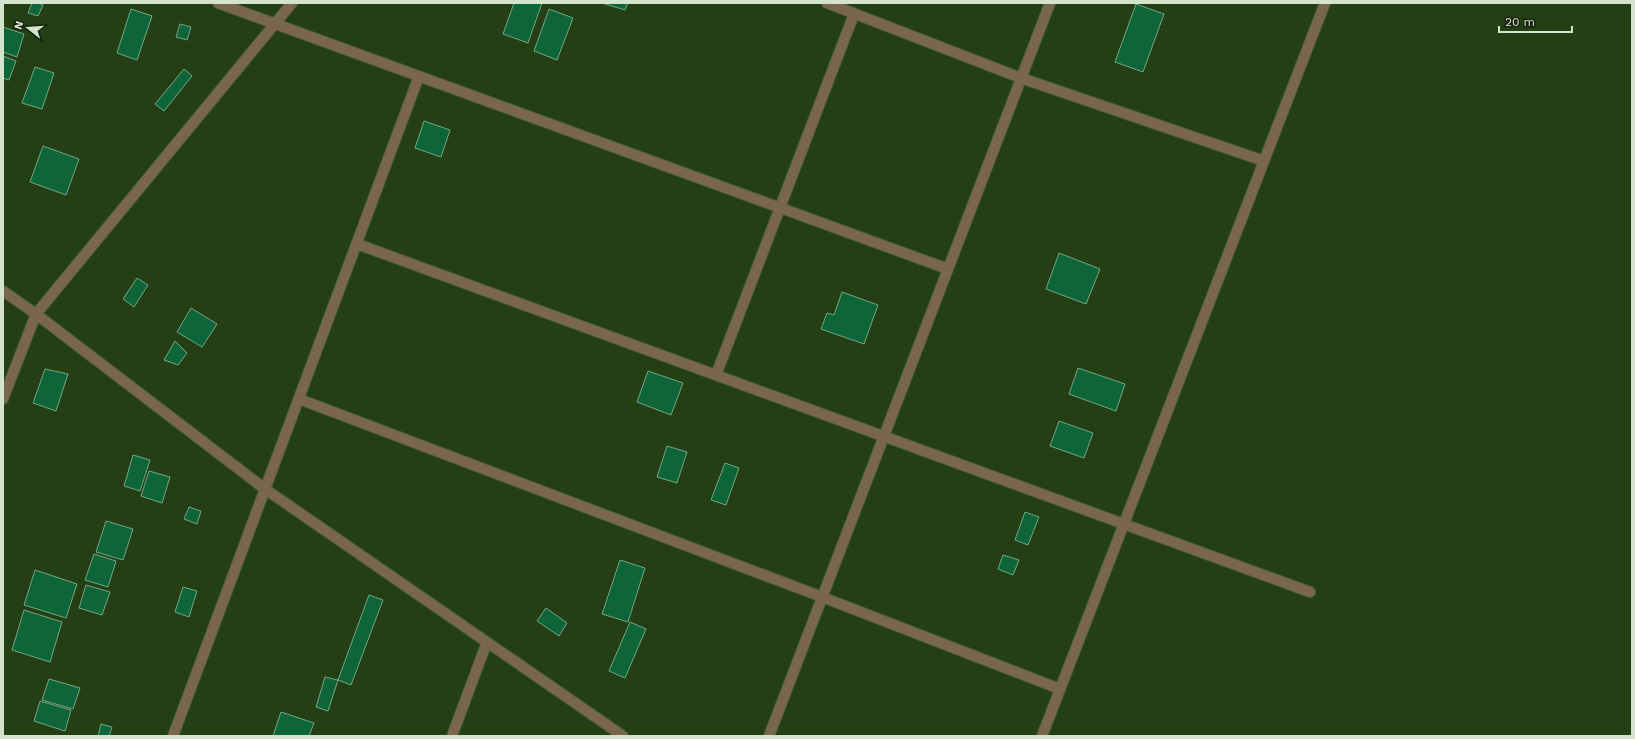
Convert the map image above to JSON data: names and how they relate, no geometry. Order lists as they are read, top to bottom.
{
  "scale_bar": "20 m",
  "north": "left"
}
